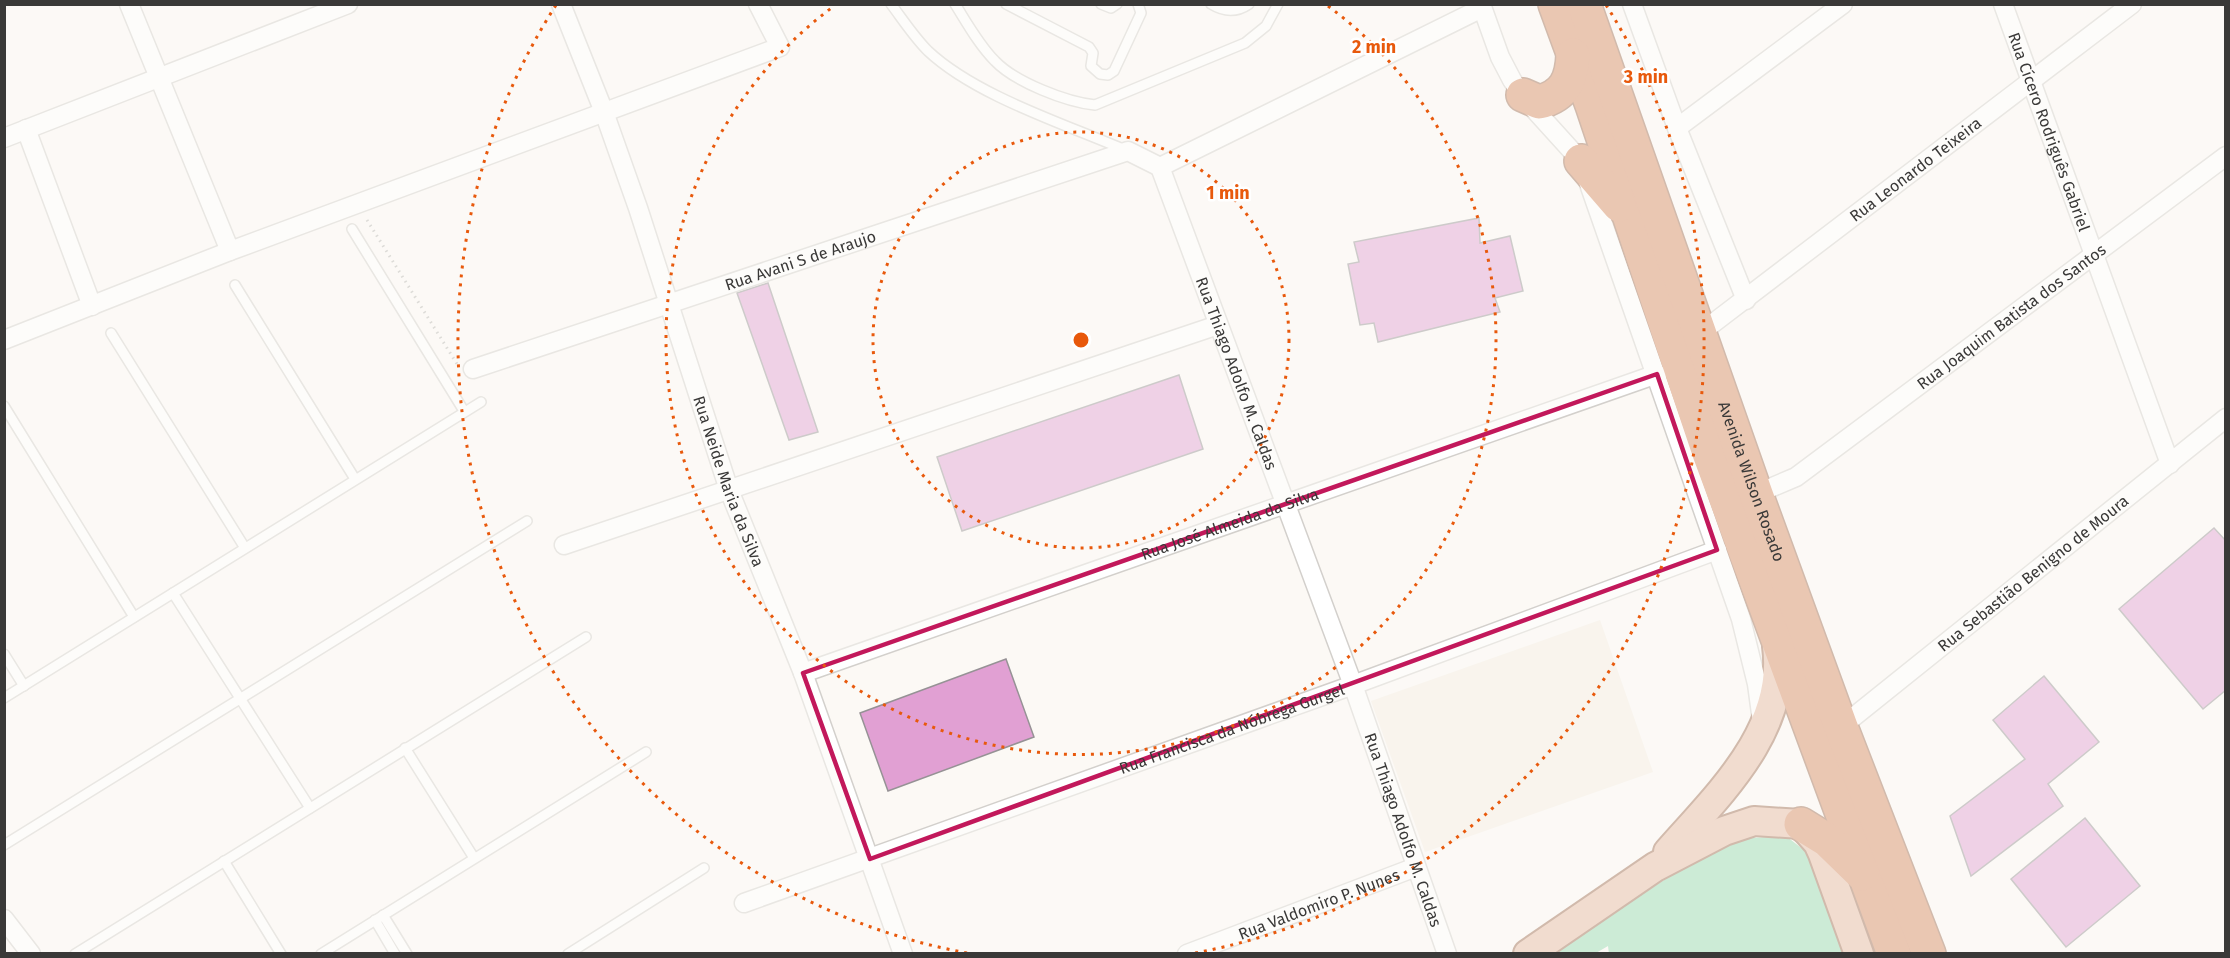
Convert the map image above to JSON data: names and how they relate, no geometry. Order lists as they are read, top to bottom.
{
  "streets": {
    "highway": ["Avenida Wilson Rosado"],
    "street": [
      "Rua Cícero Rodriguês Gabriel",
      "Rua Leonardo Teixeira",
      "Rua Avani S de Araujo",
      "Rua Joaquim Batista dos Santos",
      "Rua Thiago Adolfo M. Caldas",
      "Rua Neide Maria da Silva",
      "Rua José Almeida da Silva",
      "Rua Sebastião Benigno de Moura",
      "Rua Francisca da Nóbrega Gurgel",
      "Rua Valdomiro P. Nunes"
    ]
  },
  "crossings": [
    ["Rua Cícero Rodriguês Gabriel", "Rua Leonardo Teixeira"],
    ["Rua Cícero Rodriguês Gabriel", "Rua Joaquim Batista dos Santos"],
    ["Rua Cícero Rodriguês Gabriel", "Rua Sebastião Benigno de Moura"],
    ["Rua Leonardo Teixeira", "Avenida Wilson Rosado"],
    ["Rua Avani S de Araujo", "Rua Neide Maria da Silva"],
    ["Rua Joaquim Batista dos Santos", "Avenida Wilson Rosado"],
    ["Rua Thiago Adolfo M. Caldas", "Rua José Almeida da Silva"],
    ["Rua Thiago Adolfo M. Caldas", "Rua Francisca da Nóbrega Gurgel"],
    ["Rua Thiago Adolfo M. Caldas", "Rua Valdomiro P. Nunes"],
    ["Rua Neide Maria da Silva", "Rua José Almeida da Silva"],
    ["Rua Neide Maria da Silva", "Rua Francisca da Nóbrega Gurgel"],
    ["Avenida Wilson Rosado", "Rua Sebastião Benigno de Moura"]
  ],
  "rings": ["2 min", "3 min", "1 min"]
}
